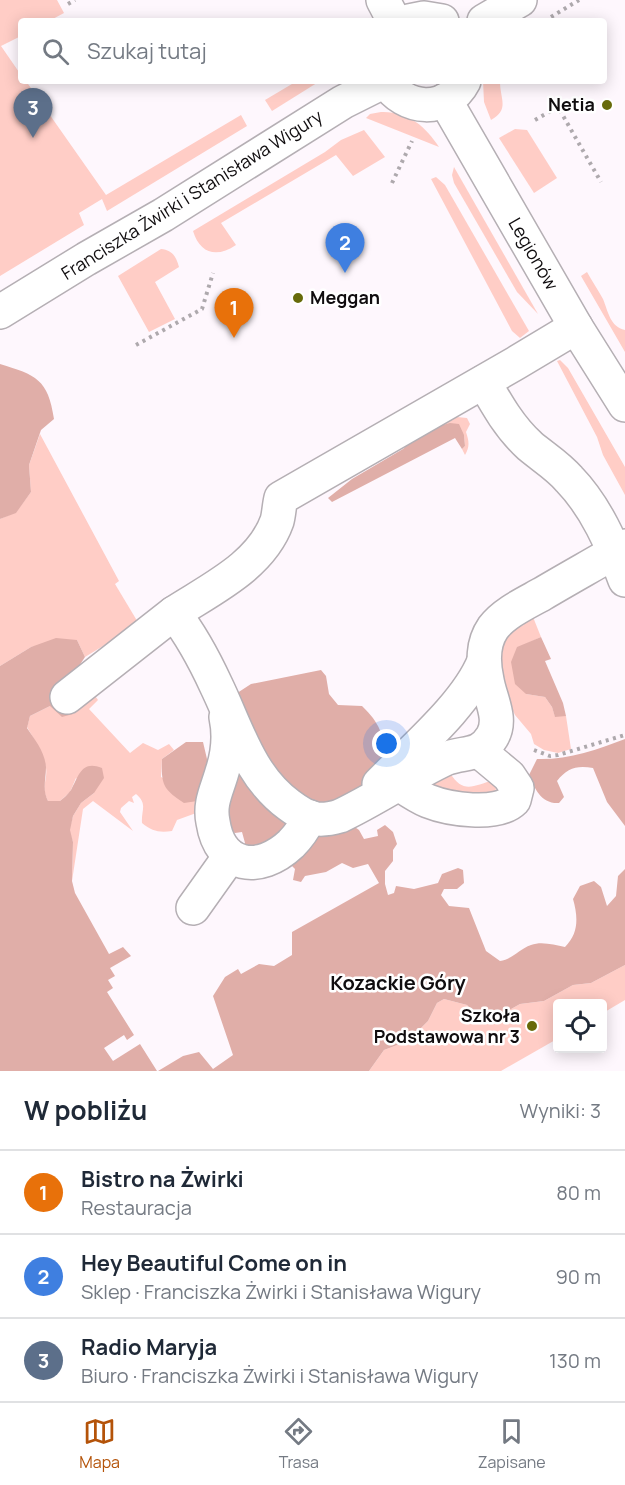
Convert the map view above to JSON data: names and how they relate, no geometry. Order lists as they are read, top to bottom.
{
  "streets": {
    "street": ["Franciszka Żwirki i Stanisława Wigury", "Legionów"]
  },
  "districts": ["Kozackie Góry"],
  "places": ["Netia", "Meggan", "Szkoła Podstawowa nr 3"],
  "page": {
    "search": "Szukaj tutaj",
    "pins": ["3", "2", "1"],
    "heading": ["W pobliżu", "Wyniki: 3"],
    "list": [
      {
        "mark": "1",
        "name": "Bistro na Żwirki",
        "note": "Restauracja",
        "value": "80 m"
      },
      {
        "mark": "2",
        "name": "Hey Beautiful Come on in",
        "note": "Sklep · Franciszka Żwirki i Stanisława Wigury",
        "value": "90 m"
      },
      {
        "mark": "3",
        "name": "Radio Maryja",
        "note": "Biuro · Franciszka Żwirki i Stanisława Wigury",
        "value": "130 m"
      }
    ],
    "nav": ["Mapa", "Trasa", "Zapisane"]
  }
}
